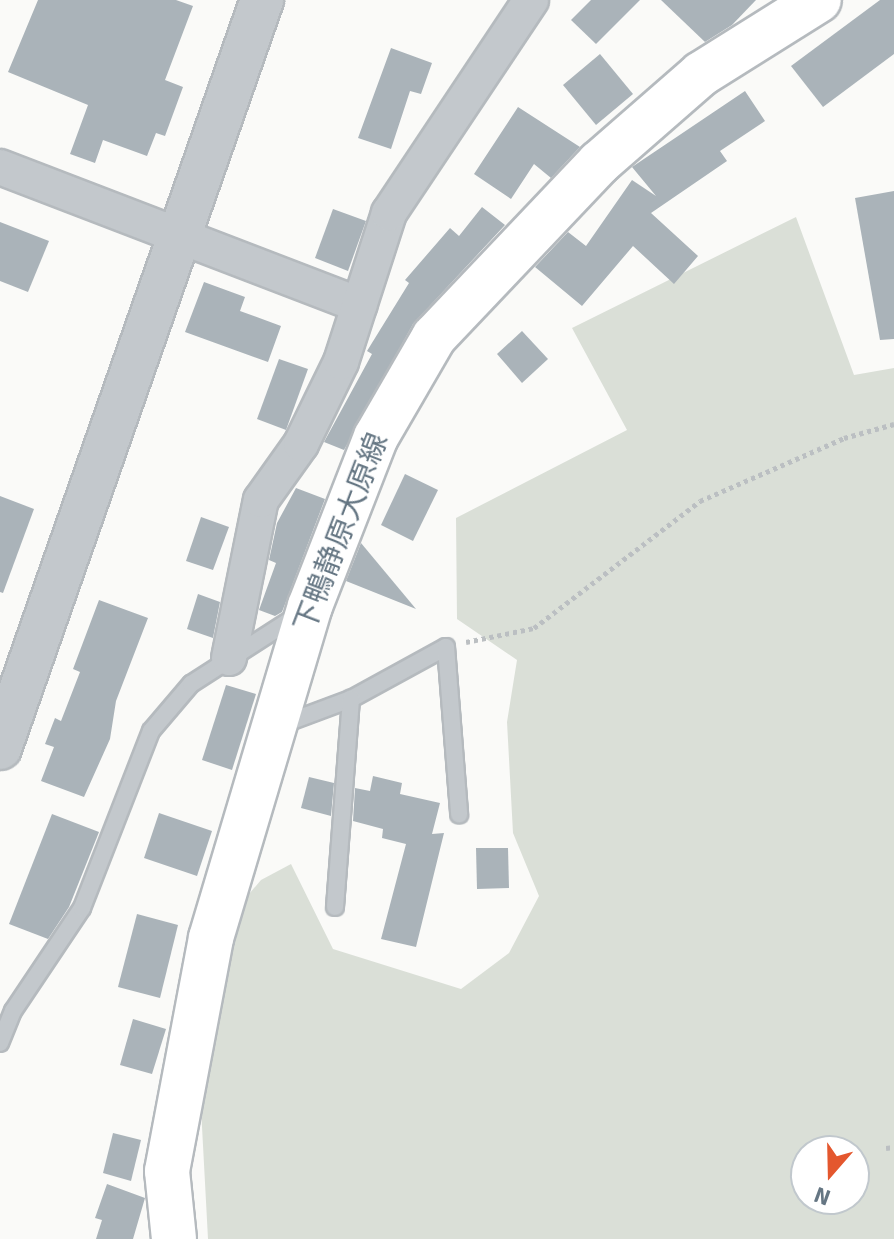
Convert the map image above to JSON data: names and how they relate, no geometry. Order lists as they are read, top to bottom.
{
  "streets": {
    "main road": ["下鴨静原大原線"]
  },
  "north": "bottom"
}
